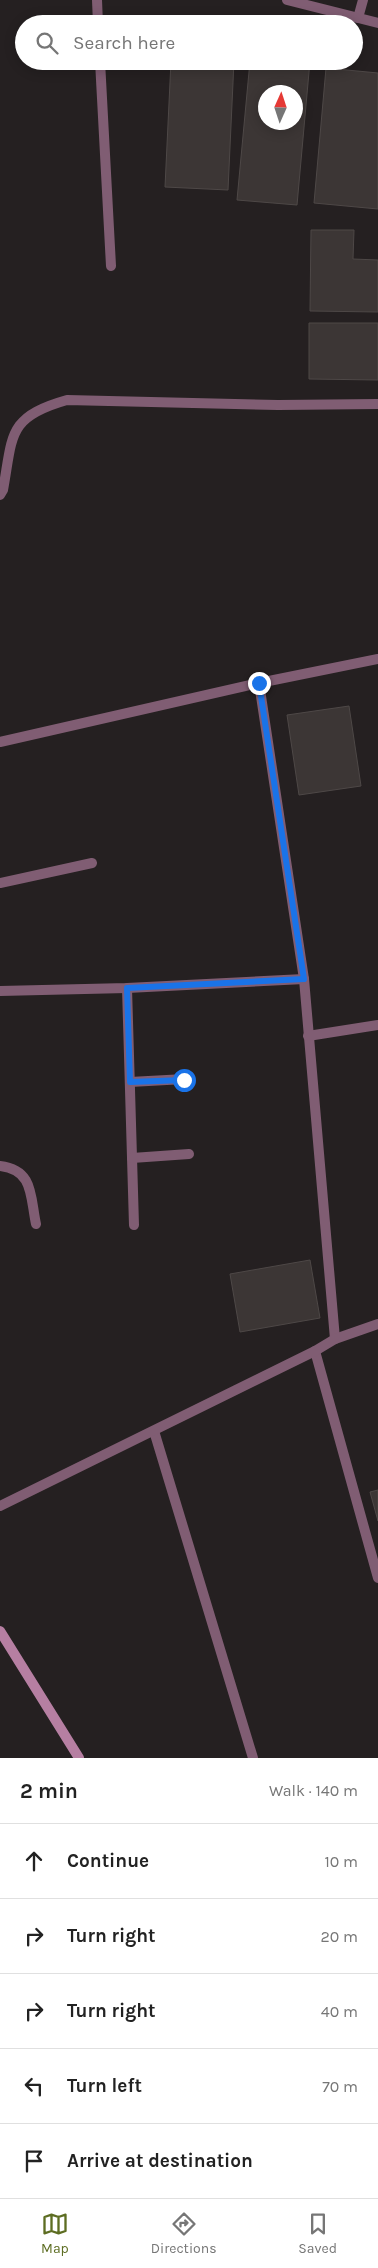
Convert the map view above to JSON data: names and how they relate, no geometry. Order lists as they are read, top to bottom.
{
  "north": "top",
  "page": {
    "search": "Search here",
    "heading": ["2 min", "Walk · 140 m"],
    "list": [
      ["Continue", "10 m"],
      ["Turn right", "20 m"],
      ["Turn right", "40 m"],
      ["Turn left", "70 m"],
      "Arrive at destination"
    ],
    "nav": ["Map", "Directions", "Saved"]
  }
}
